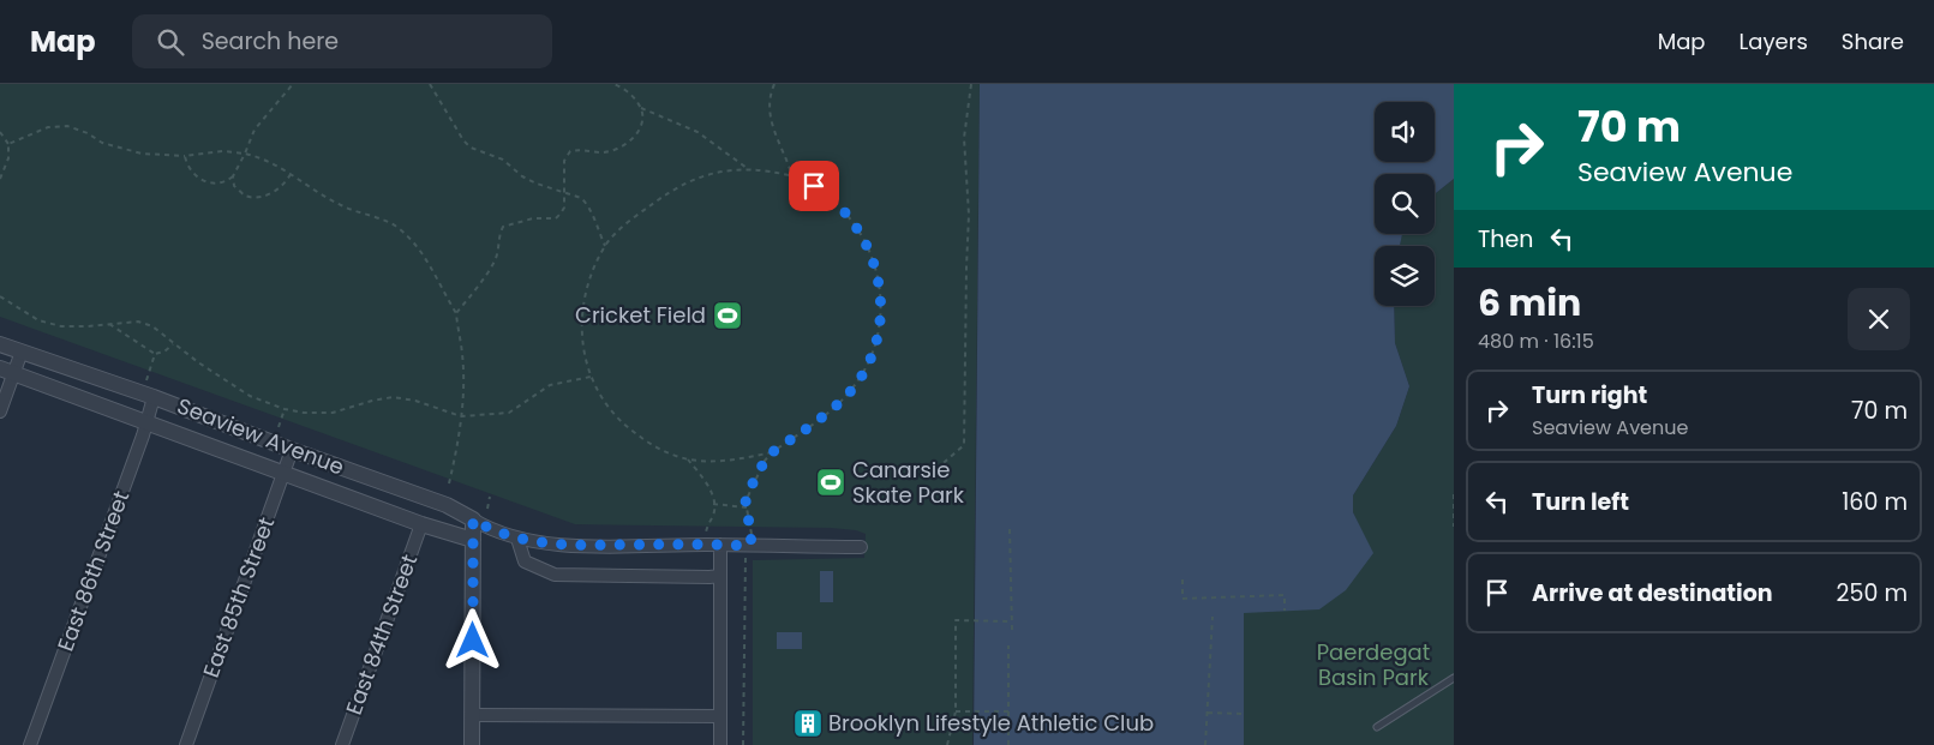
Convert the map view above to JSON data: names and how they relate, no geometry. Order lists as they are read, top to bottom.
{
  "streets": {
    "street": [
      "Seaview Avenue",
      "East 86th Street",
      "East 85th Street",
      "East 84th Street"
    ]
  },
  "crossings": [
    ["Seaview Avenue", "East 86th Street"],
    ["Seaview Avenue", "East 85th Street"],
    ["Seaview Avenue", "East 84th Street"]
  ],
  "parks": ["Paerdegat Basin Park"],
  "places": {
    "sports": ["Cricket Field", "Canarsie Skate Park"],
    "building": ["Brooklyn Lifestyle Athletic Club"]
  },
  "page": {
    "header": "Map",
    "search": "Search here",
    "nav": ["Map", "Layers", "Share"],
    "turn": ["70 m", "Seaview Avenue"],
    "then": "Then",
    "heading": ["6 min", "480 m · 16:15"],
    "list": [
      {
        "name": "Turn right",
        "note": "Seaview Avenue",
        "value": "70 m"
      },
      {
        "name": "Turn left",
        "value": "160 m"
      },
      {
        "name": "Arrive at destination",
        "value": "250 m"
      }
    ]
  }
}
